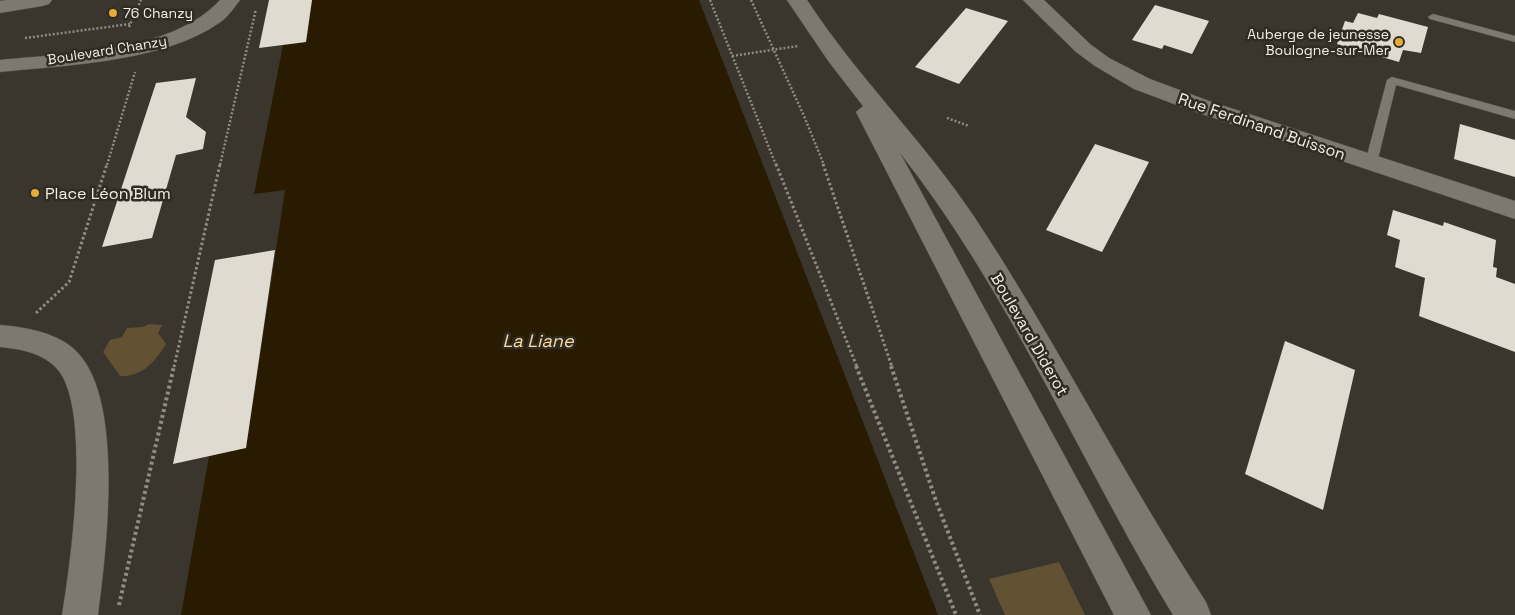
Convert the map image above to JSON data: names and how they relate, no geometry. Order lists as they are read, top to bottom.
{
  "streets": {
    "street": ["Boulevard Chanzy", "Rue Ferdinand Buisson", "Boulevard Diderot"]
  },
  "water": ["La Liane"],
  "places": ["76 Chanzy", "Auberge de jeunesse Boulogne-sur-Mer", "Place Léon Blum"]
}
